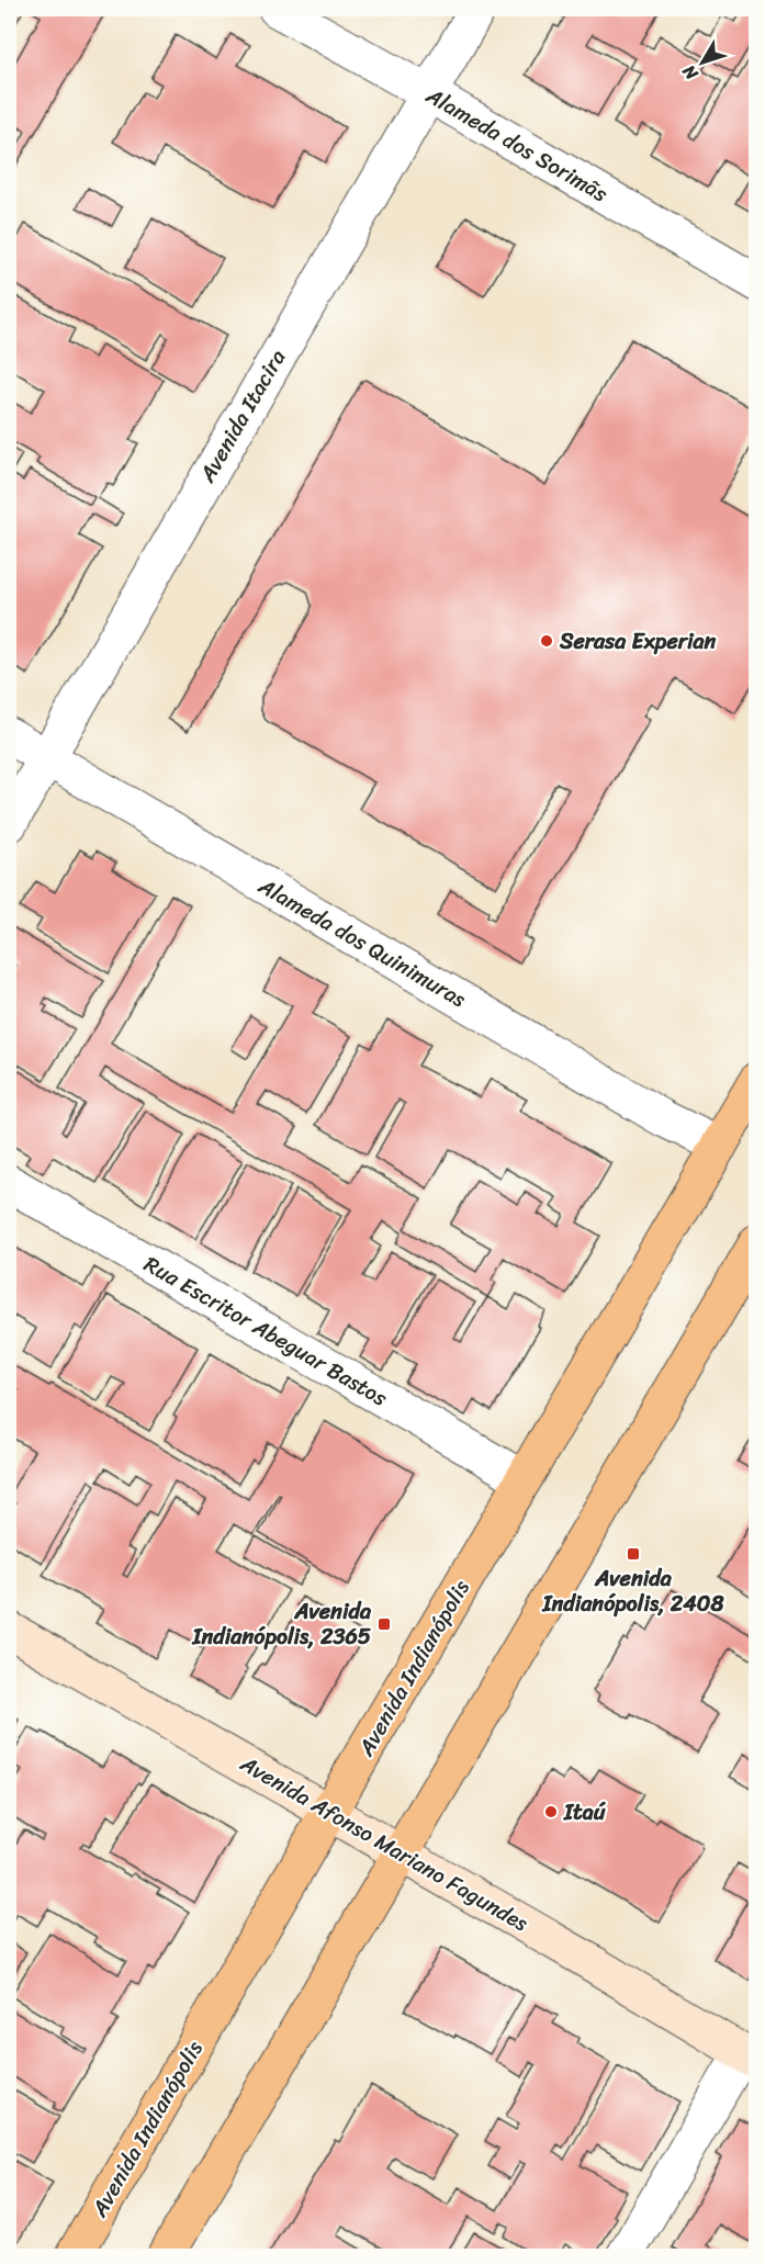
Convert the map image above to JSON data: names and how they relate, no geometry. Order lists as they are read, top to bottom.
{
  "streets": {
    "main road": ["Avenida Indianópolis"],
    "street": [
      "Alameda dos Sorimãs",
      "Avenida Itacira",
      "Alameda dos Quinimuras",
      "Rua Escritor Abeguar Bastos",
      "Avenida Afonso Mariano Fagundes"
    ]
  },
  "crossings": [
    ["Alameda dos Sorimãs", "Avenida Itacira"],
    ["Avenida Itacira", "Alameda dos Quinimuras"],
    ["Alameda dos Quinimuras", "Avenida Indianópolis"],
    ["Rua Escritor Abeguar Bastos", "Avenida Indianópolis"],
    ["Avenida Indianópolis", "Avenida Afonso Mariano Fagundes"]
  ],
  "places": {
    "other": ["Serasa Experian", "Itaú"],
    "transit": ["Avenida Indianópolis, 2408", "Avenida Indianópolis, 2365"]
  },
  "north": "bottom left"
}
